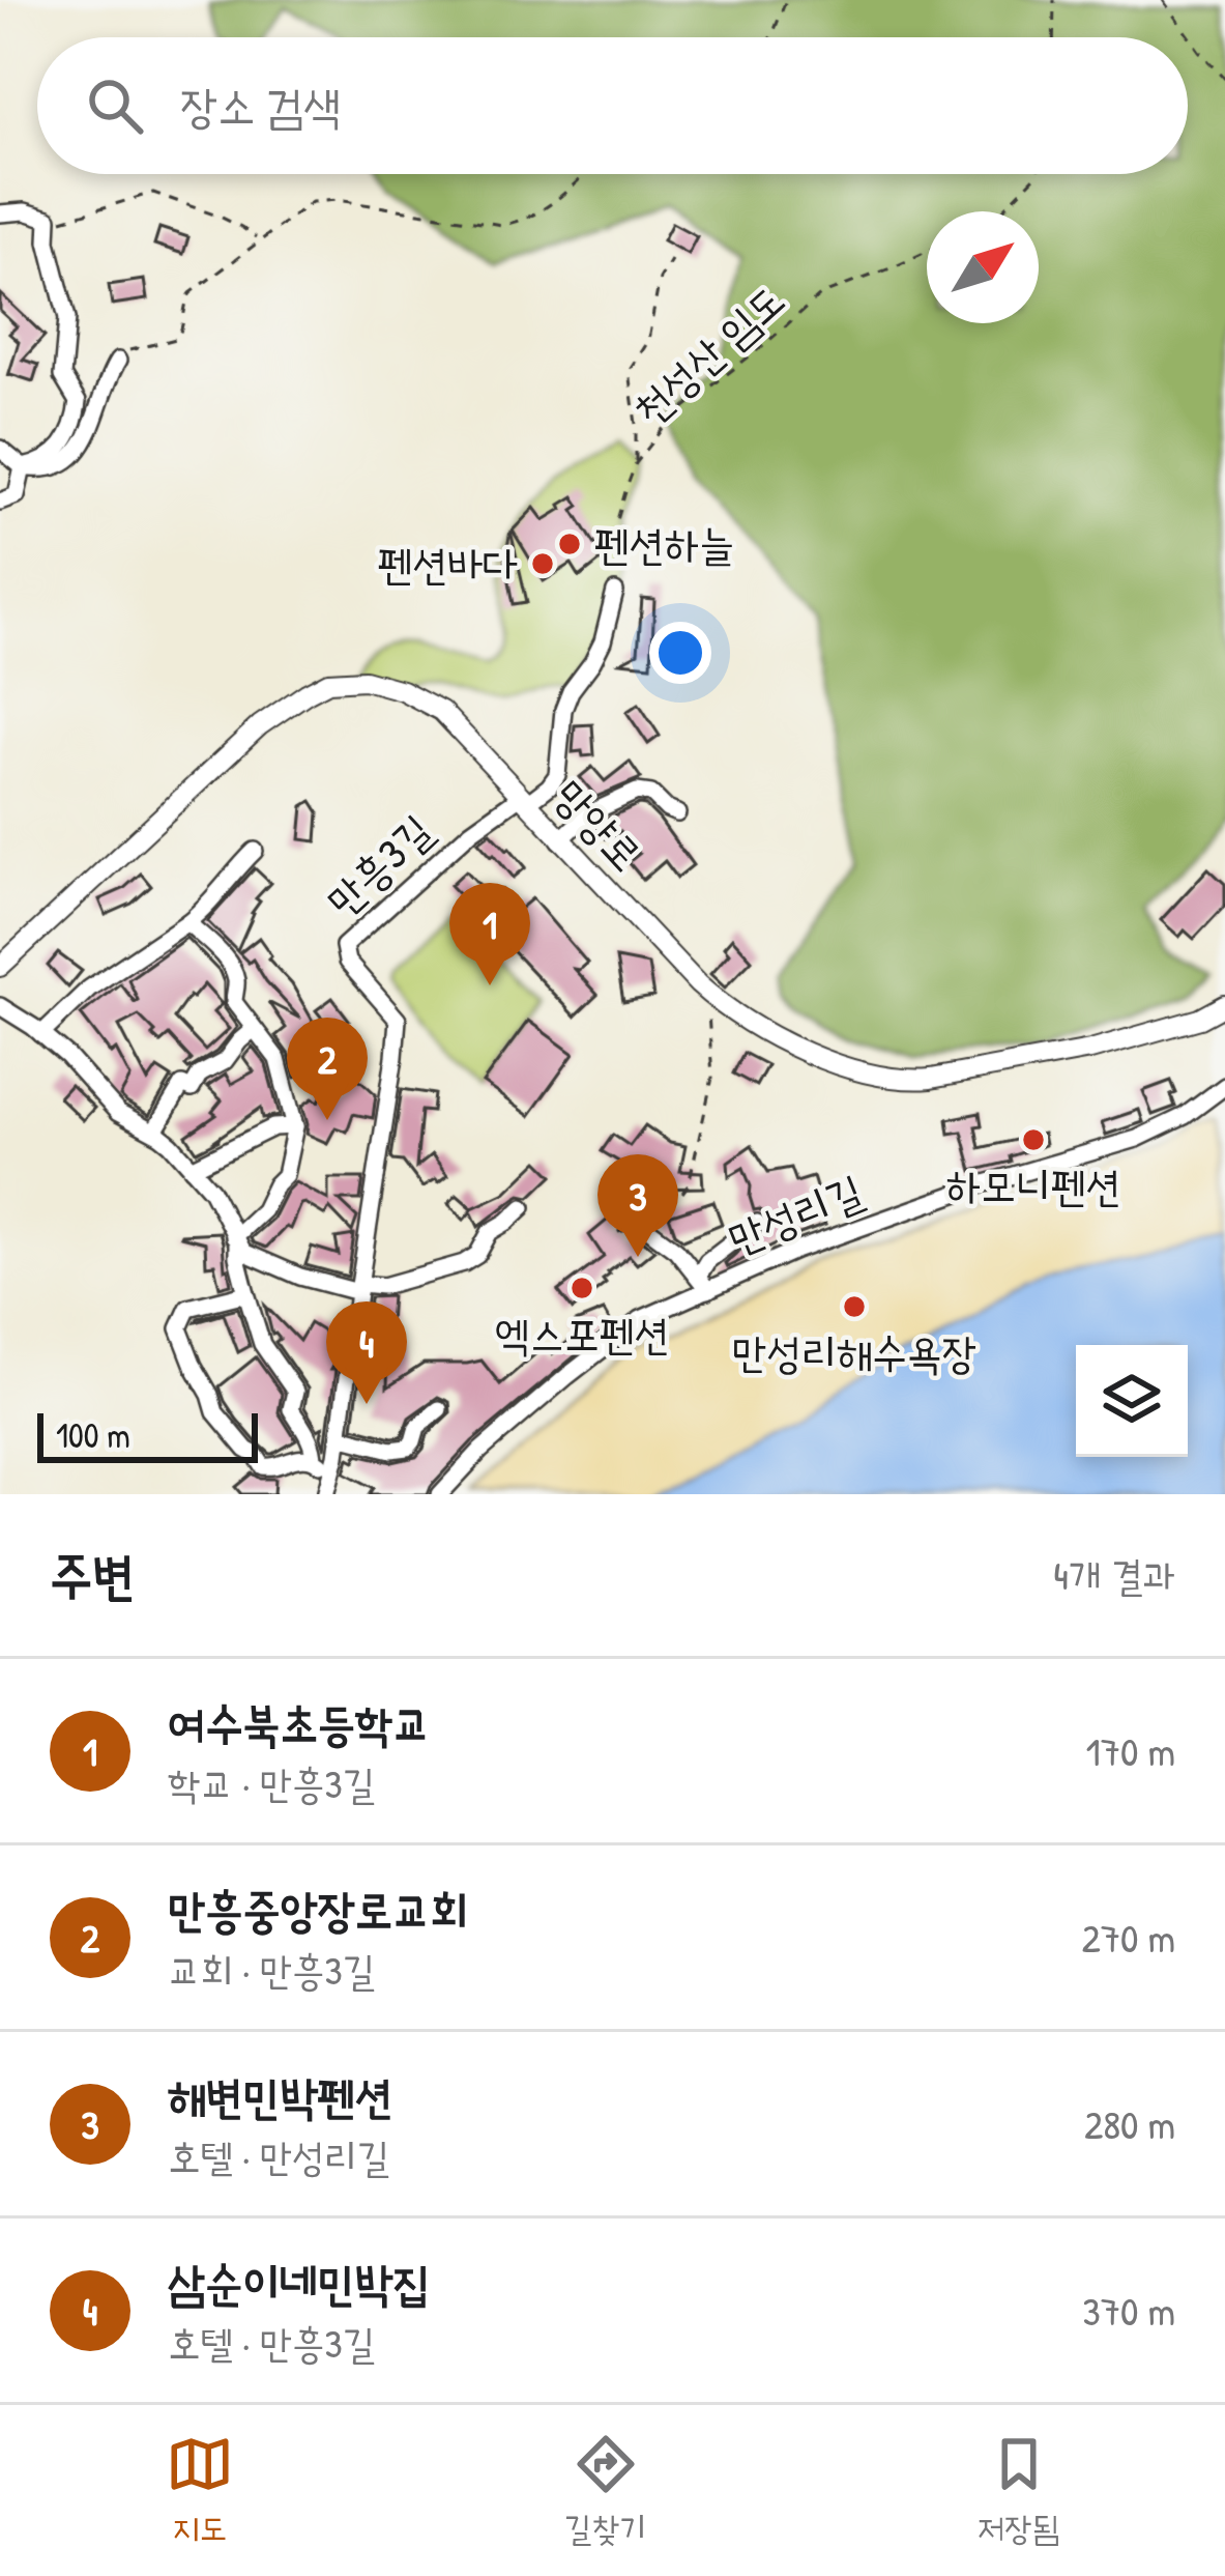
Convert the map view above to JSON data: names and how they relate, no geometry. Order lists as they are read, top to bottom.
{
  "streets": {
    "main road": ["망양로"],
    "street": ["만흥3길", "만성리길"],
    "path": ["천성산 임도"]
  },
  "crossings": [
    ["망양로", "만흥3길"]
  ],
  "places": [
    "펜션하늘",
    "펜션바다",
    "하모니펜션",
    "엑스포펜션",
    "만성리해수욕장"
  ],
  "scale_bar": "100 m",
  "north": "top right",
  "page": {
    "search": "장소 검색",
    "pins": [
      "1",
      "2",
      "3",
      "4"
    ],
    "scale": "100 m",
    "heading": ["주변", "4개 결과"],
    "list": [
      {
        "mark": "1",
        "name": "여수북초등학교",
        "note": "학교 · 만흥3길",
        "value": "170 m"
      },
      {
        "mark": "2",
        "name": "만흥중앙장로교회",
        "note": "교회 · 만흥3길",
        "value": "270 m"
      },
      {
        "mark": "3",
        "name": "해변민박펜션",
        "note": "호텔 · 만성리길",
        "value": "280 m"
      },
      {
        "mark": "4",
        "name": "삼순이네민박집",
        "note": "호텔 · 만흥3길",
        "value": "370 m"
      }
    ],
    "nav": ["지도", "길찾기", "저장됨"]
  }
}
